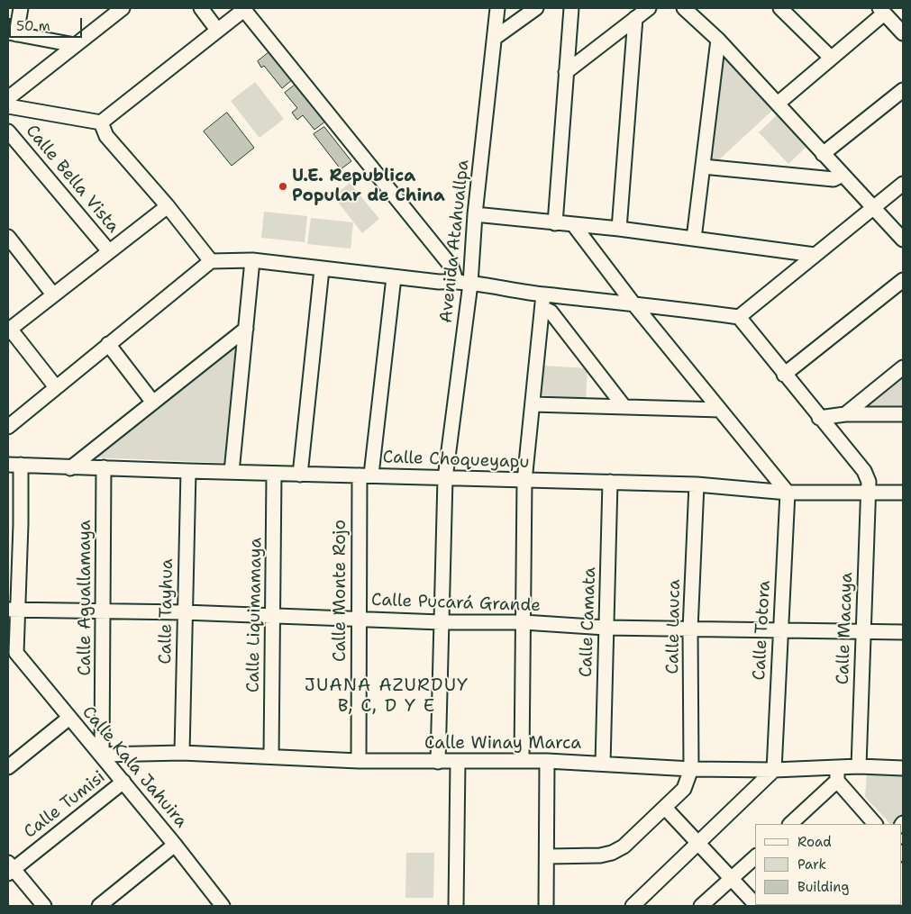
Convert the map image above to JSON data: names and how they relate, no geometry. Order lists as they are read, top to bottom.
{
  "streets": {
    "street": [
      "Calle Bella Vista",
      "Avenida Atahuallpa",
      "Calle Choqueyapu",
      "Calle Monte Rojo",
      "Calle Aguallamaya",
      "Calle Pucará Grande",
      "Calle Tayhua",
      "Calle Liquimamaya",
      "Calle Camata",
      "Calle Lauca",
      "Calle Macaya",
      "Calle Totora",
      "Calle Winay Marca",
      "Calle Kala Jahuira",
      "Calle Tumisi"
    ]
  },
  "crossings": [
    ["Avenida Atahuallpa", "Calle Choqueyapu"],
    ["Avenida Atahuallpa", "Calle Pucará Grande"],
    ["Avenida Atahuallpa", "Calle Winay Marca"],
    ["Calle Choqueyapu", "Calle Monte Rojo"],
    ["Calle Choqueyapu", "Calle Aguallamaya"],
    ["Calle Choqueyapu", "Calle Tayhua"],
    ["Calle Choqueyapu", "Calle Liquimamaya"],
    ["Calle Choqueyapu", "Calle Camata"],
    ["Calle Choqueyapu", "Calle Lauca"],
    ["Calle Choqueyapu", "Calle Macaya"],
    ["Calle Choqueyapu", "Calle Totora"],
    ["Calle Monte Rojo", "Calle Pucará Grande"],
    ["Calle Monte Rojo", "Calle Winay Marca"],
    ["Calle Aguallamaya", "Calle Pucará Grande"],
    ["Calle Aguallamaya", "Calle Winay Marca"],
    ["Calle Aguallamaya", "Calle Kala Jahuira"],
    ["Calle Pucará Grande", "Calle Tayhua"],
    ["Calle Pucará Grande", "Calle Liquimamaya"],
    ["Calle Pucará Grande", "Calle Camata"],
    ["Calle Pucará Grande", "Calle Lauca"],
    ["Calle Pucará Grande", "Calle Macaya"],
    ["Calle Pucará Grande", "Calle Totora"],
    ["Calle Tayhua", "Calle Winay Marca"],
    ["Calle Liquimamaya", "Calle Winay Marca"],
    ["Calle Camata", "Calle Winay Marca"],
    ["Calle Lauca", "Calle Winay Marca"],
    ["Calle Macaya", "Calle Winay Marca"],
    ["Calle Totora", "Calle Winay Marca"],
    ["Calle Winay Marca", "Calle Kala Jahuira"],
    ["Calle Kala Jahuira", "Calle Tumisi"]
  ],
  "districts": ["JUANA AZURDUY B, C, D Y E"],
  "places": ["U.E. Republica Popular de China"],
  "legend": ["Road", "Park", "Building"],
  "scale_bar": "50 m"
}
